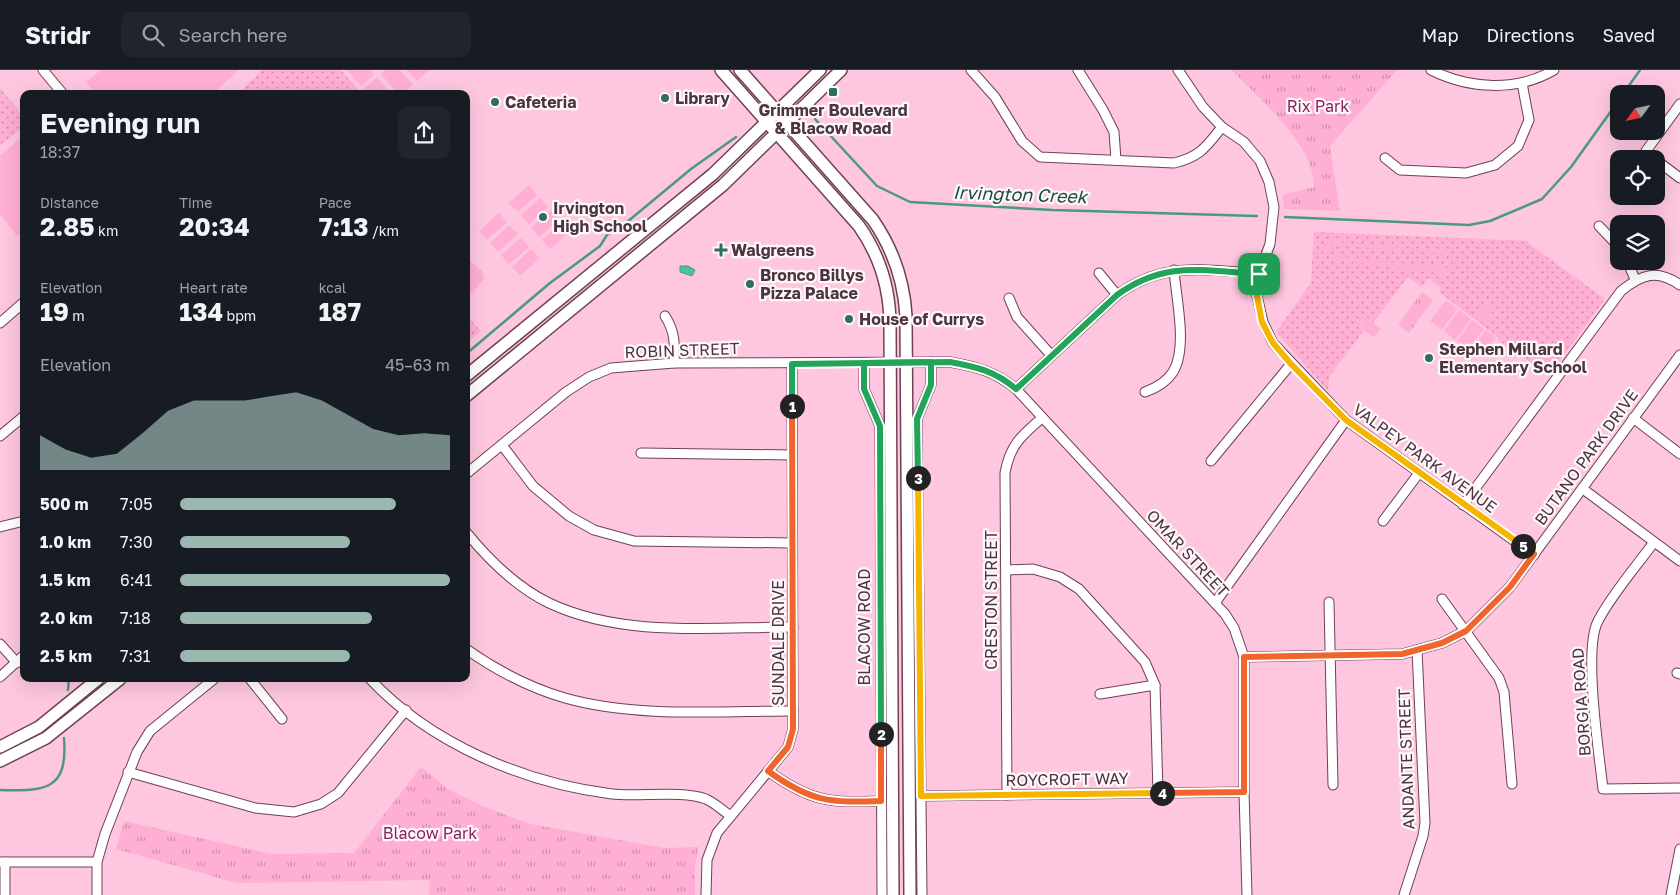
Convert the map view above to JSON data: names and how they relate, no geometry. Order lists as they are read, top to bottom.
{
  "streets": {
    "main road": ["BLACOW ROAD"],
    "street": [
      "ROBIN STREET",
      "BUTANO PARK DRIVE",
      "VALPEY PARK AVENUE",
      "OMAR STREET",
      "CRESTON STREET",
      "SUNDALE DRIVE",
      "BORGIA ROAD",
      "ANDANTE STREET",
      "ROYCROFT WAY"
    ]
  },
  "crossings": [
    ["ROBIN STREET", "OMAR STREET"],
    ["ROBIN STREET", "BLACOW ROAD"],
    ["ROBIN STREET", "SUNDALE DRIVE"],
    ["BUTANO PARK DRIVE", "VALPEY PARK AVENUE"],
    ["BUTANO PARK DRIVE", "OMAR STREET"],
    ["BUTANO PARK DRIVE", "ANDANTE STREET"],
    ["OMAR STREET", "CRESTON STREET"],
    ["OMAR STREET", "ROYCROFT WAY"],
    ["CRESTON STREET", "ROYCROFT WAY"]
  ],
  "water": ["Irvington Creek"],
  "parks": ["Rix Park", "Blacow Park"],
  "places": {
    "transit": ["Grimmer Boulevard & Blacow Road"],
    "other": [
      "Library",
      "Cafeteria",
      "Irvington High School",
      "Bronco Billys Pizza Palace",
      "House of Currys",
      "Stephen Millard Elementary School"
    ],
    "health": ["Walgreens"]
  },
  "north": "bottom left",
  "page": {
    "header": "Stridr",
    "search": "Search here",
    "nav": ["Map", "Directions", "Saved"],
    "heading": ["Evening run", "18:37"],
    "stats": [
      ["Distance", "2.85 km"],
      ["Time", "20:34"],
      ["Pace", "7:13 /km"],
      ["Elevation", "19 m"],
      ["Heart rate", "134 bpm"],
      ["kcal", "187"]
    ],
    "chart": ["Elevation", "45–63 m"],
    "pins": [
      "1",
      "3",
      "5",
      "2",
      "4"
    ],
    "list": [
      {
        "name": "500 m",
        "note": "7:05"
      },
      {
        "name": "1.0 km",
        "note": "7:30"
      },
      {
        "name": "1.5 km",
        "note": "6:41"
      },
      {
        "name": "2.0 km",
        "note": "7:18"
      },
      {
        "name": "2.5 km",
        "note": "7:31"
      }
    ]
  }
}
